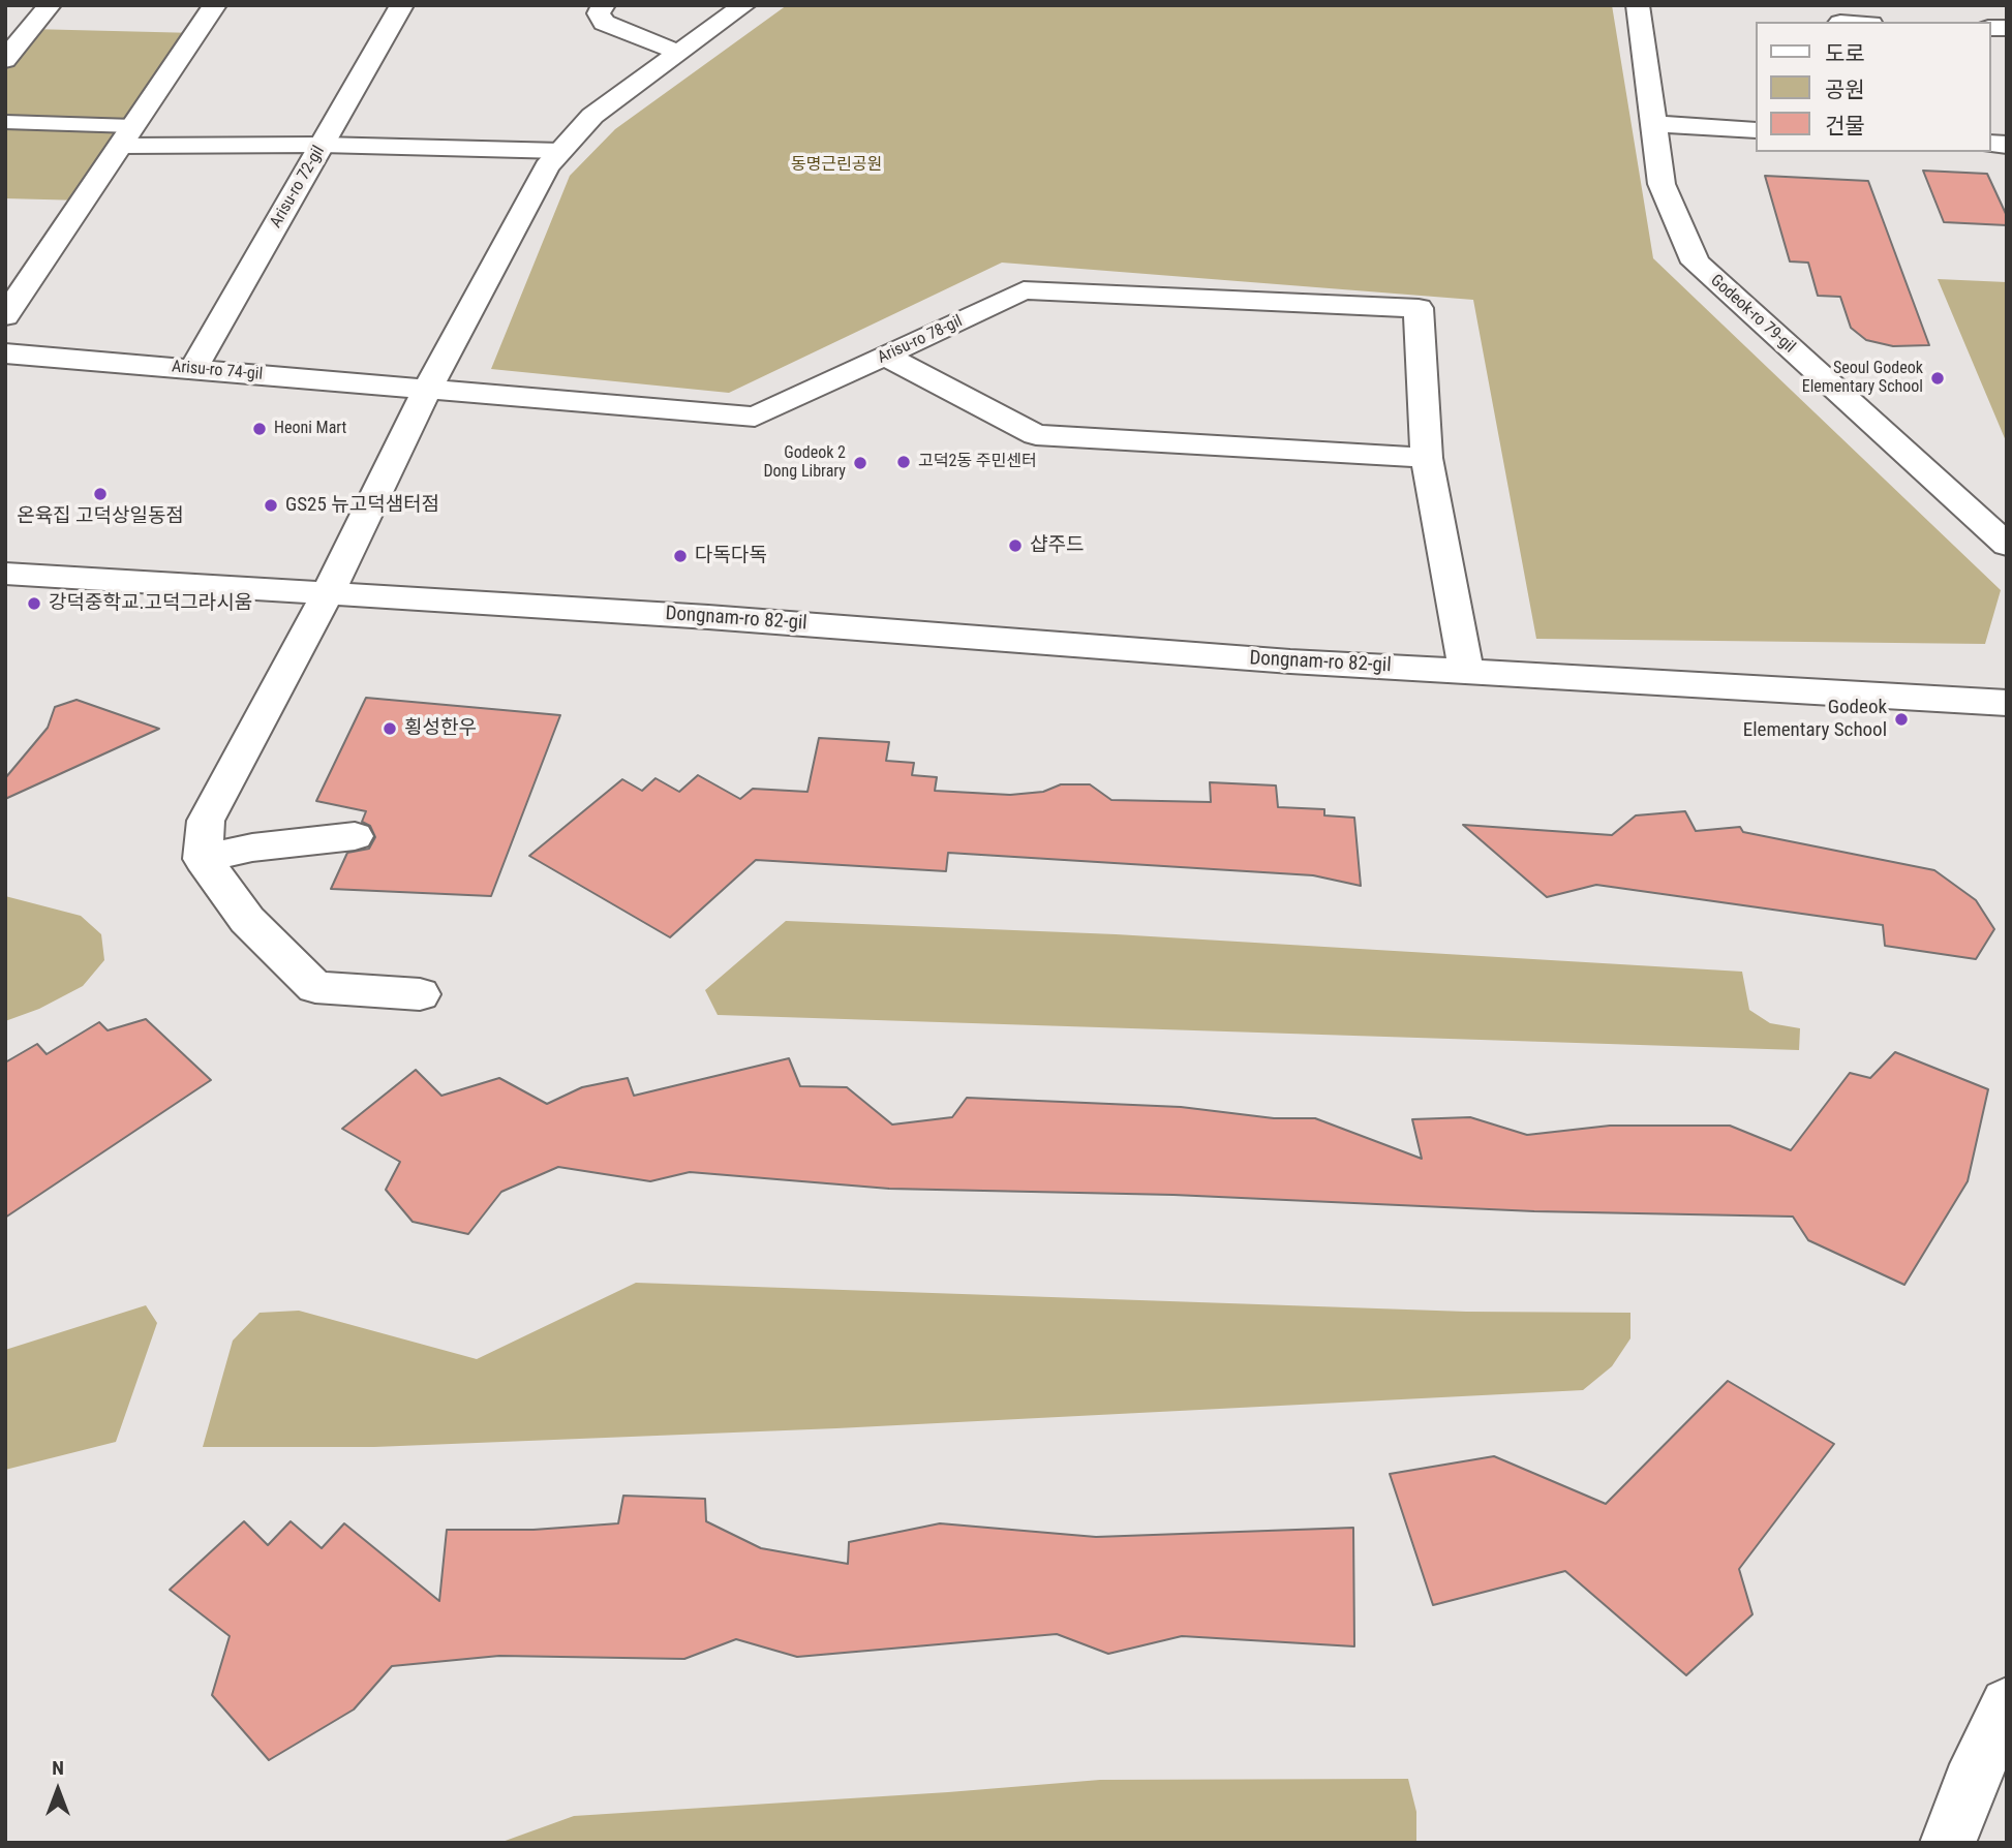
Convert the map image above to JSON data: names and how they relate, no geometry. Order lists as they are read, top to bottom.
{
  "streets": {
    "street": [
      "Arisu-ro 72-gil",
      "Godeok-ro 79-gil",
      "Arisu-ro 78-gil",
      "Arisu-ro 74-gil",
      "Dongnam-ro 82-gil"
    ]
  },
  "crossings": [
    ["Arisu-ro 72-gil", "Arisu-ro 74-gil"],
    ["Arisu-ro 78-gil", "Arisu-ro 74-gil"]
  ],
  "parks": ["동명근린공원"],
  "places": [
    "Seoul Godeok Elementary School",
    "Heoni Mart",
    "고덕2동 주민센터",
    "Godeok 2 Dong Library",
    "온육집 고덕상일동점",
    "GS25 뉴고덕샘터점",
    "샵주드",
    "다독다독",
    "강덕중학교.고덕그라시움",
    "Godeok Elementary School",
    "횡성한우"
  ],
  "legend": ["도로", "공원", "건물"],
  "north": "top"
}
